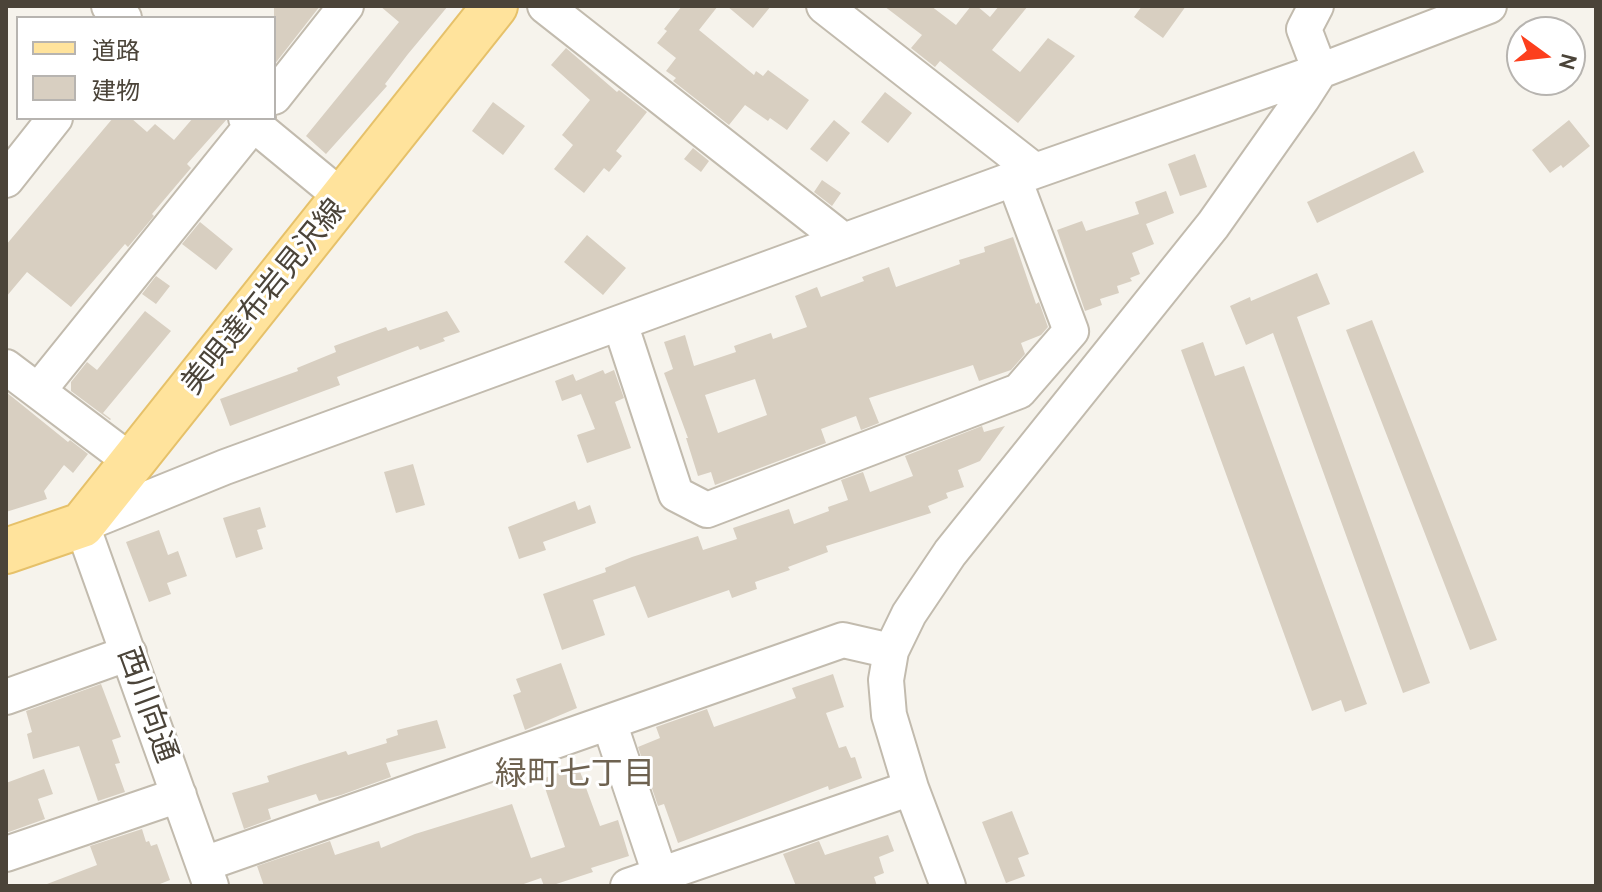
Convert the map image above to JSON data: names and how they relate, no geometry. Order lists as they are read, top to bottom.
{
  "streets": {
    "main road": ["美唄達布岩見沢線"],
    "street": ["西川向通"]
  },
  "crossings": [
    ["美唄達布岩見沢線", "西川向通"]
  ],
  "districts": ["緑町七丁目"],
  "legend": ["道路", "建物"],
  "north": "right"
}
